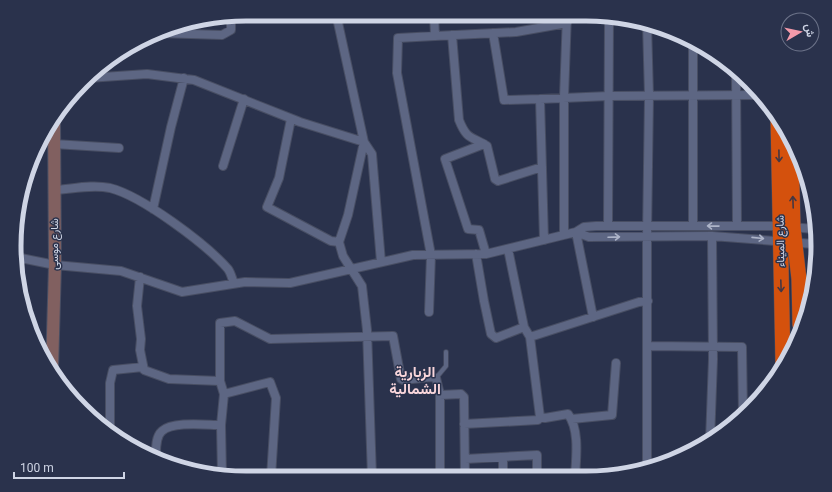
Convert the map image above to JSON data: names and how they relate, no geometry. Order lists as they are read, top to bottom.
{
  "streets": {
    "highway": ["شارع الميناء"],
    "street": ["شارع موسى"]
  },
  "districts": ["الزبارية الشمالية"],
  "scale_bar": "100 m",
  "north": "right"
}
